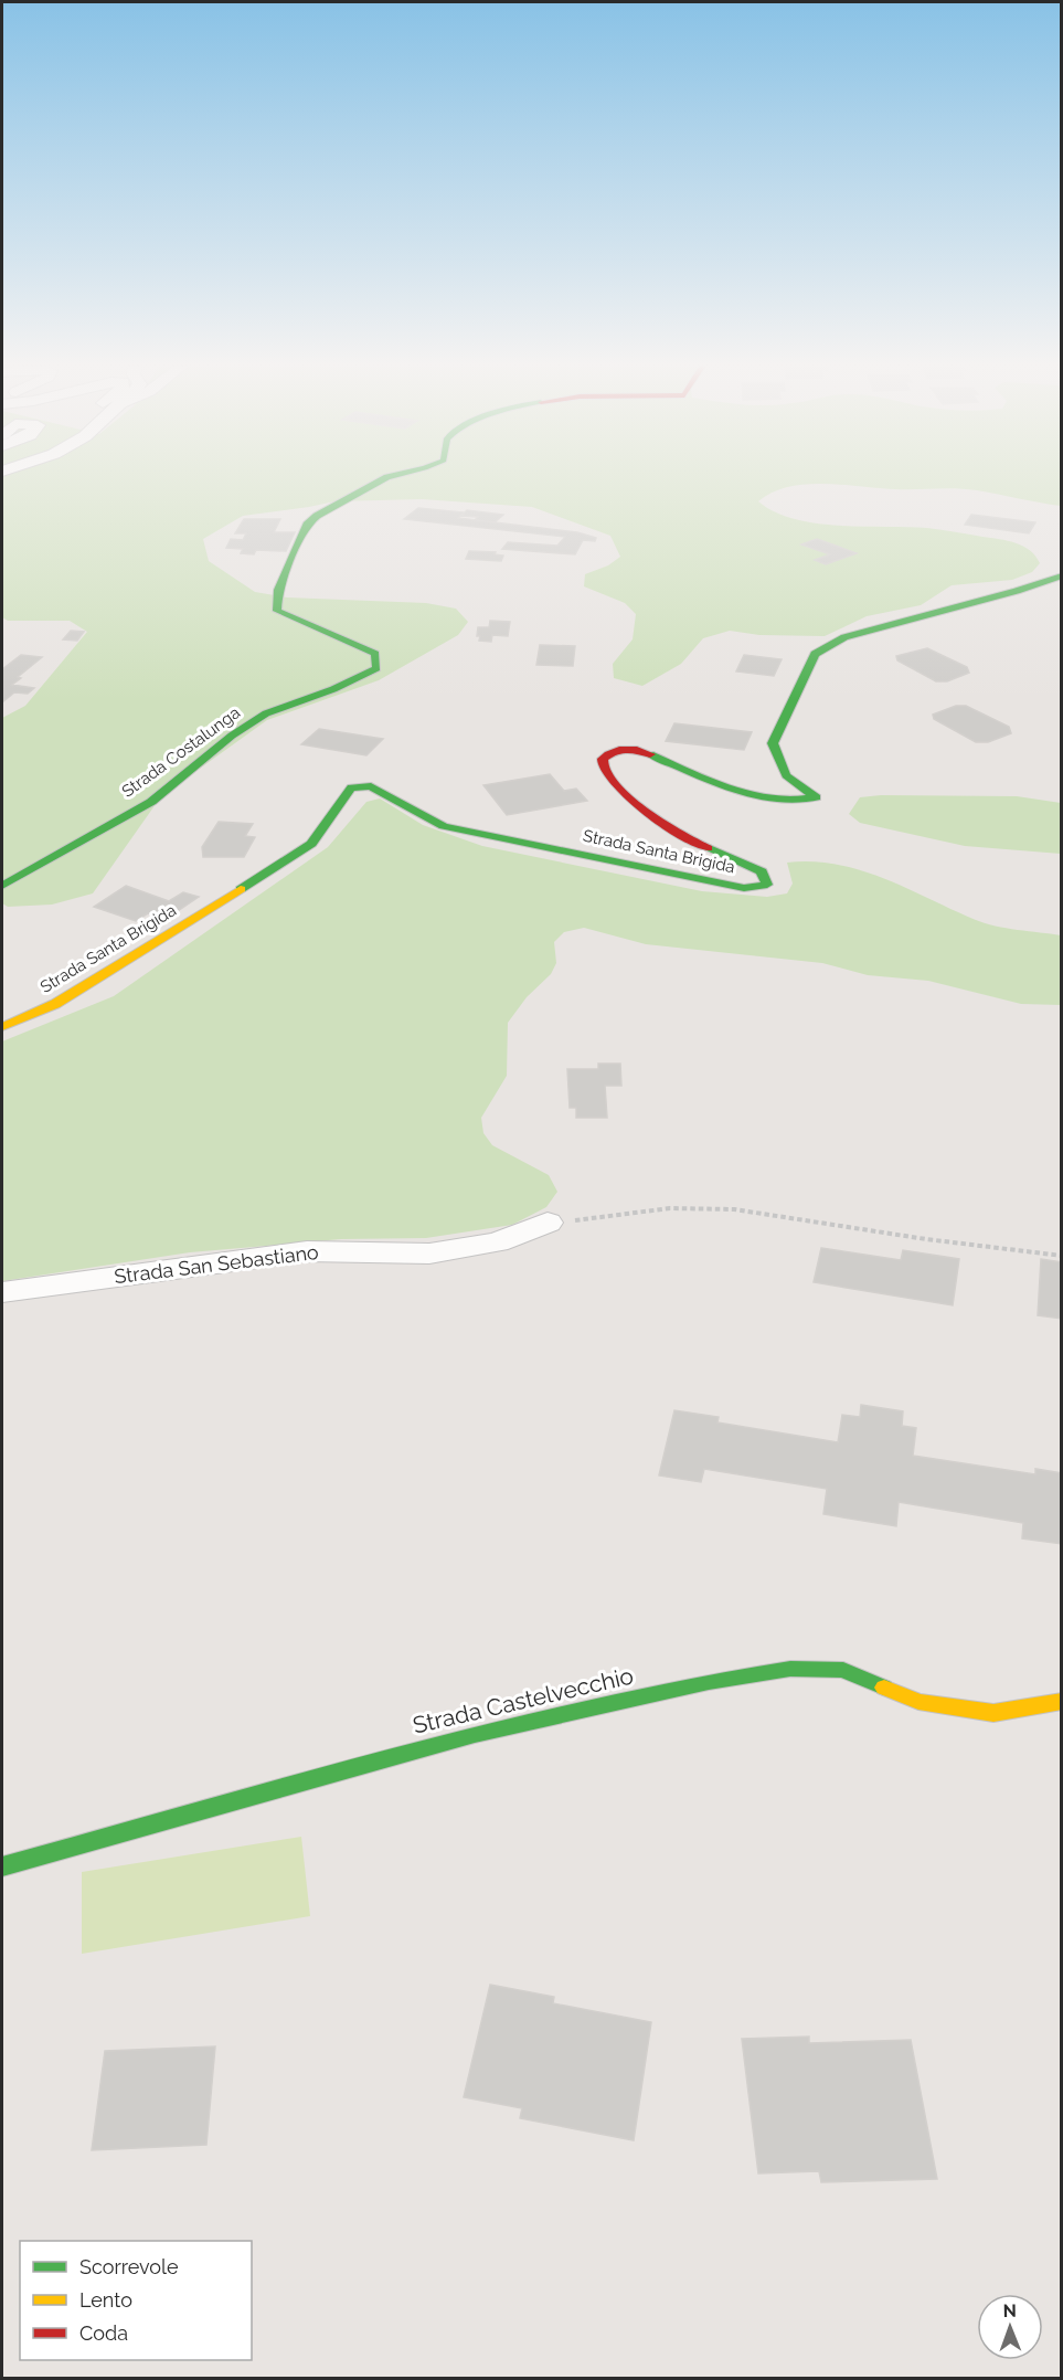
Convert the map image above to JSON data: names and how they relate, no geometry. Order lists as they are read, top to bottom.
{
  "streets": {
    "street": [
      "Strada Costalunga",
      "Strada Santa Brigida",
      "Strada San Sebastiano",
      "Strada Castelvecchio"
    ]
  },
  "legend": ["Scorrevole", "Lento", "Coda"],
  "north": "top"
}
